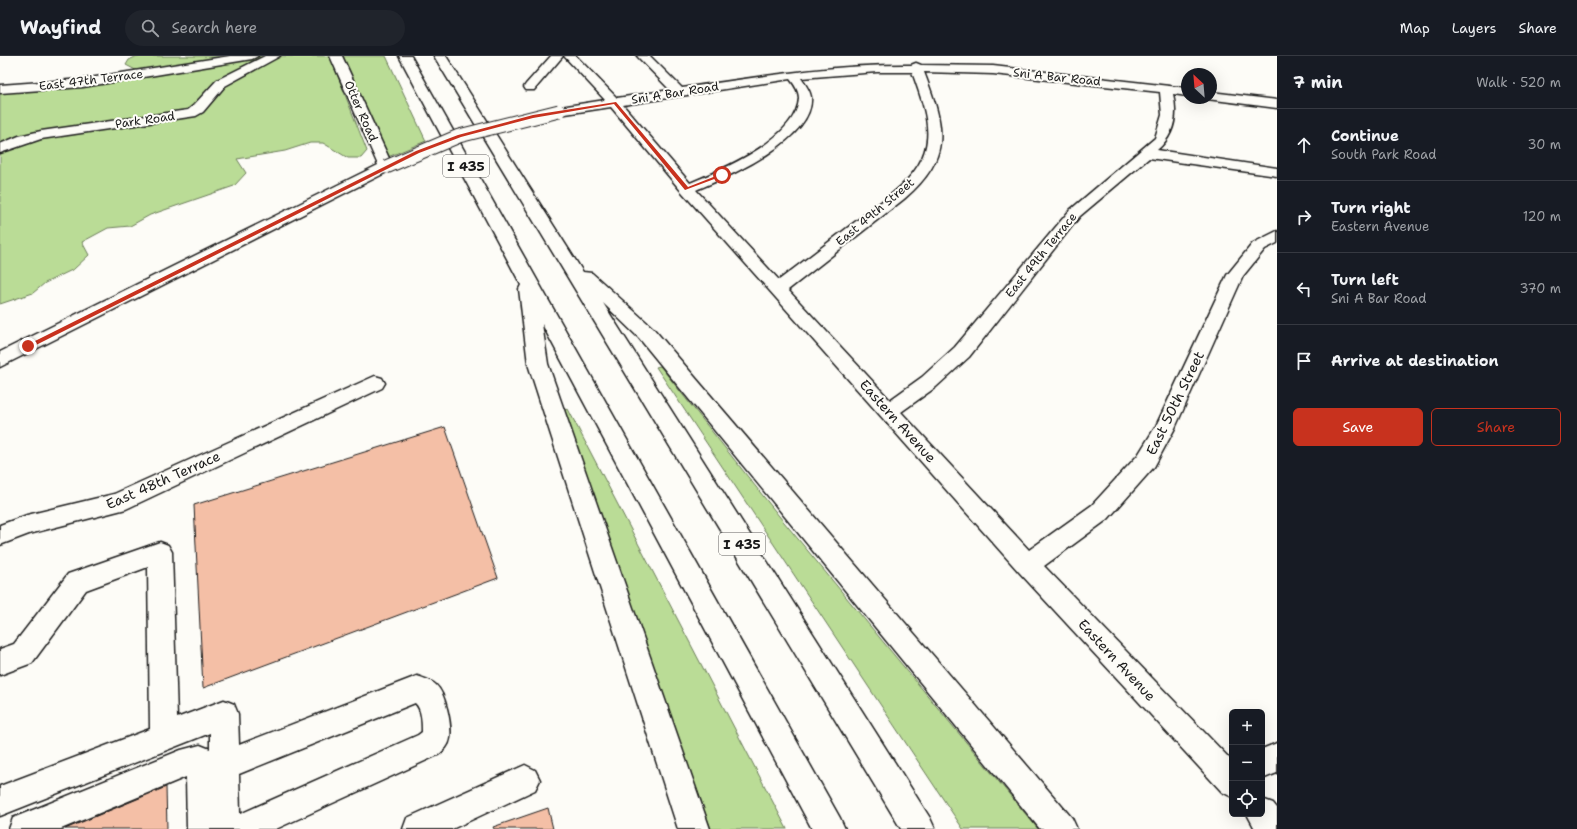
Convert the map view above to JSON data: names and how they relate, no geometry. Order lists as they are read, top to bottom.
{
  "streets": {
    "highway": ["I 435"],
    "street": [
      "Sni A Bar Road",
      "East 47th Terrace",
      "Otter Road",
      "Park Road",
      "East 49th Street",
      "East 49th Terrace",
      "East 50th Street",
      "Eastern Avenue",
      "East 48th Terrace"
    ]
  },
  "crossings": [
    ["Sni A Bar Road", "Otter Road"],
    ["Sni A Bar Road", "East 49th Street"],
    ["Sni A Bar Road", "East 49th Terrace"],
    ["Sni A Bar Road", "Eastern Avenue"],
    ["East 49th Street", "Eastern Avenue"],
    ["East 49th Terrace", "Eastern Avenue"],
    ["East 50th Street", "Eastern Avenue"]
  ],
  "north": "top left",
  "page": {
    "header": "Wayfind",
    "search": "Search here",
    "nav": ["Map", "Layers", "Share"],
    "heading": ["7 min", "Walk · 520 m"],
    "list": [
      ["Continue", "South Park Road", "30 m"],
      ["Turn right", "Eastern Avenue", "120 m"],
      ["Turn left", "Sni A Bar Road", "370 m"],
      "Arrive at destination"
    ],
    "buttons": ["Save", "Share"],
    "map_buttons": ["+", "−"]
  }
}
